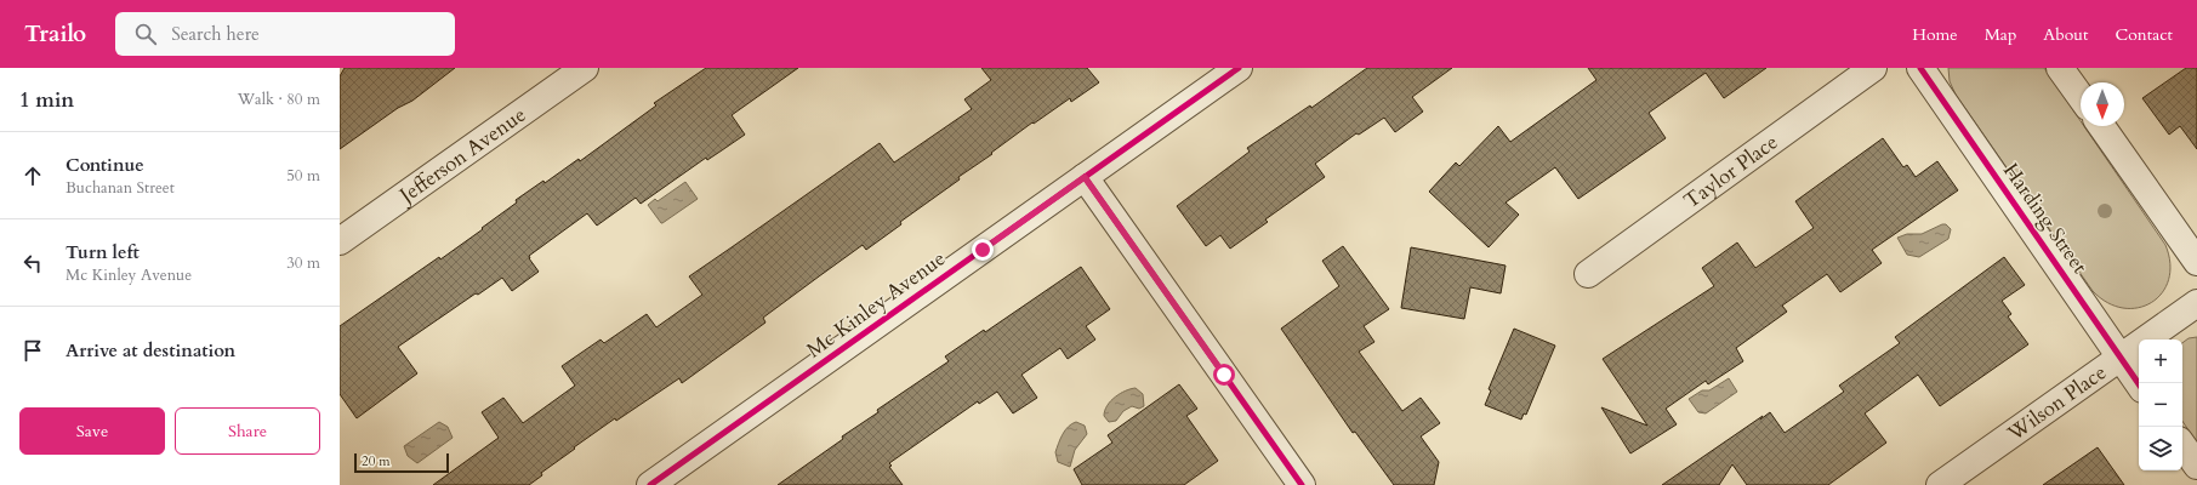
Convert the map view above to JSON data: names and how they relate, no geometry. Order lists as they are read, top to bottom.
{
  "streets": {
    "street": [
      "Jefferson Avenue",
      "Taylor Place",
      "Harding Street",
      "Mc Kinley Avenue",
      "Wilson Place"
    ]
  },
  "crossings": [
    ["Harding Street", "Wilson Place"]
  ],
  "scale_bar": "20 m",
  "north": "bottom",
  "page": {
    "header": "Trailo",
    "search": "Search here",
    "nav": [
      "Home",
      "Map",
      "About",
      "Contact"
    ],
    "heading": ["1 min", "Walk · 80 m"],
    "list": [
      ["Continue", "Buchanan Street", "50 m"],
      ["Turn left", "Mc Kinley Avenue", "30 m"],
      "Arrive at destination"
    ],
    "map_buttons": ["+", "−"],
    "buttons": ["Save", "Share"],
    "scale": "20 m"
  }
}
